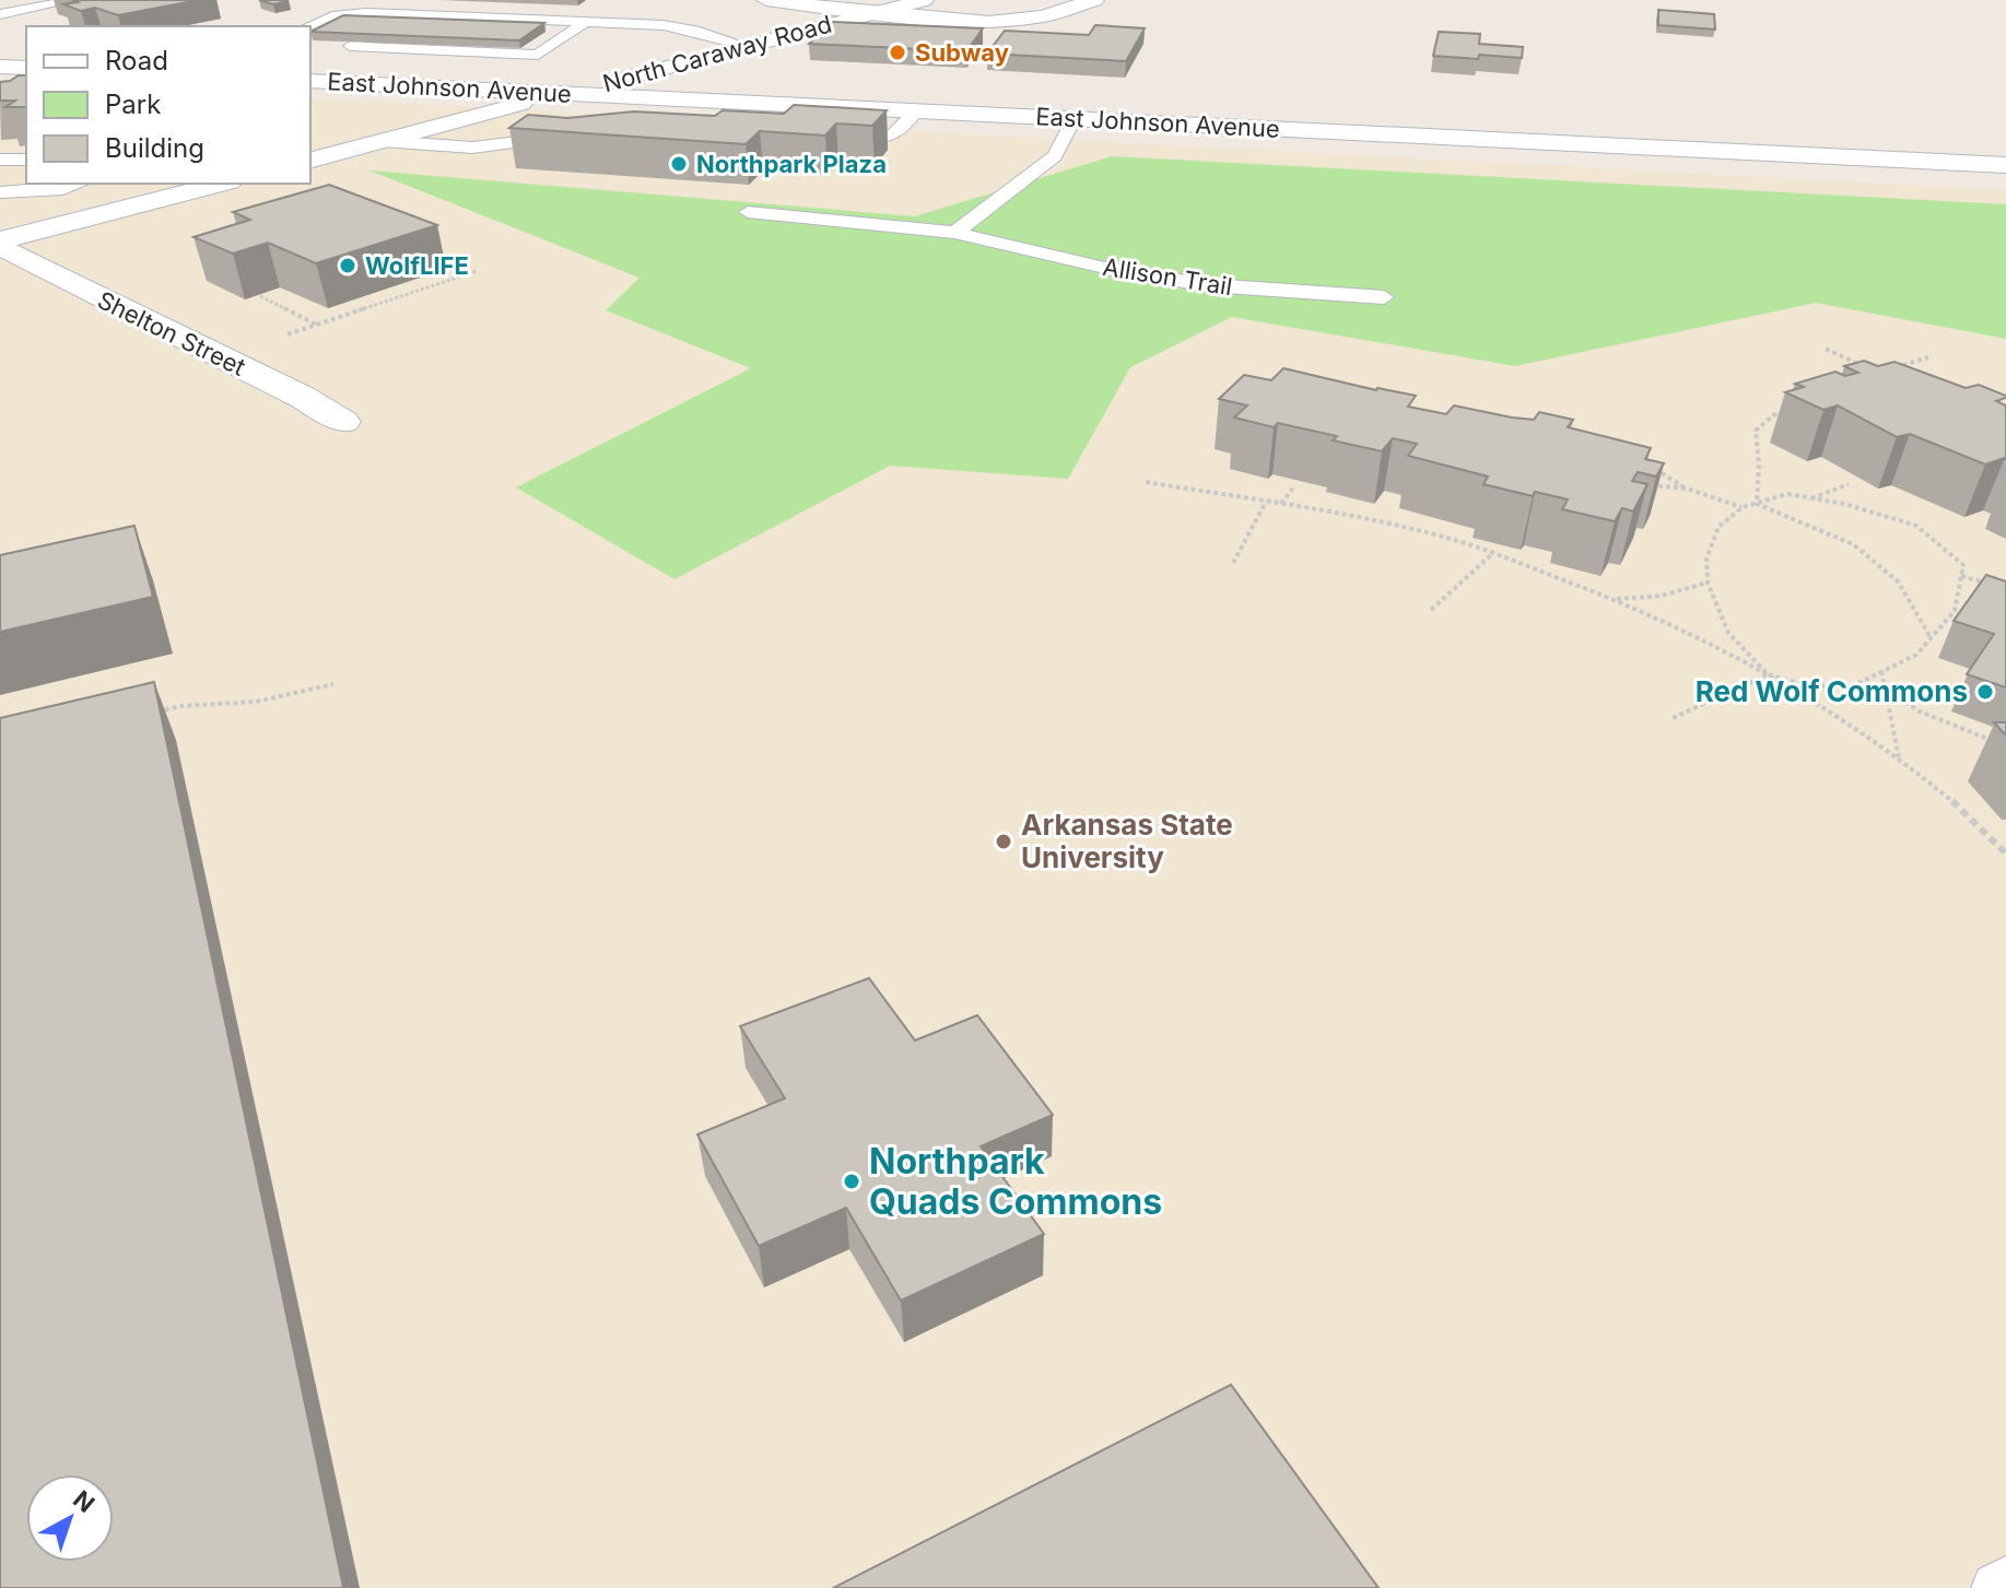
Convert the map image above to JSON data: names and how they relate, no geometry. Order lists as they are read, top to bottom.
{
  "streets": {
    "main road": ["North Caraway Road", "East Johnson Avenue", "Shelton Street"],
    "lane": ["Allison Trail"]
  },
  "crossings": [
    ["North Caraway Road", "East Johnson Avenue"]
  ],
  "places": [
    "Subway",
    "Northpark Plaza",
    "WolfLIFE",
    "Red Wolf Commons",
    "Arkansas State University",
    "Northpark Quads Commons"
  ],
  "legend": ["Road", "Park", "Building"],
  "north": "top right"
}
